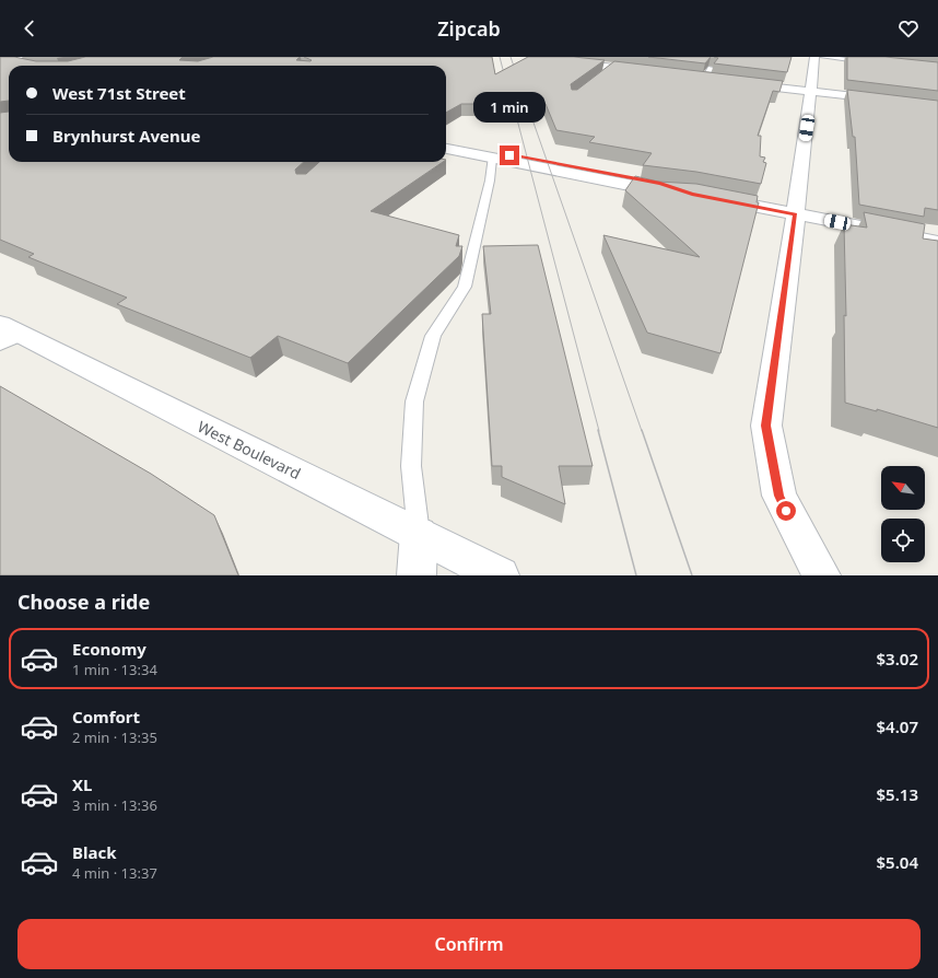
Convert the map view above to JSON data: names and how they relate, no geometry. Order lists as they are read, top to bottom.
{
  "streets": {
    "street": ["West Boulevard"]
  },
  "north": "top left",
  "page": {
    "header": "Zipcab",
    "banner": ["West 71st Street", "Brynhurst Avenue"],
    "bubble": "1 min",
    "heading": "Choose a ride",
    "list": [
      {
        "name": "Economy",
        "note": "1 min · 13:34",
        "value": "$3.02"
      },
      {
        "name": "Comfort",
        "note": "2 min · 13:35",
        "value": "$4.07"
      },
      {
        "name": "XL",
        "note": "3 min · 13:36",
        "value": "$5.13"
      },
      {
        "name": "Black",
        "note": "4 min · 13:37",
        "value": "$5.04"
      }
    ],
    "buttons": "Confirm"
  }
}
